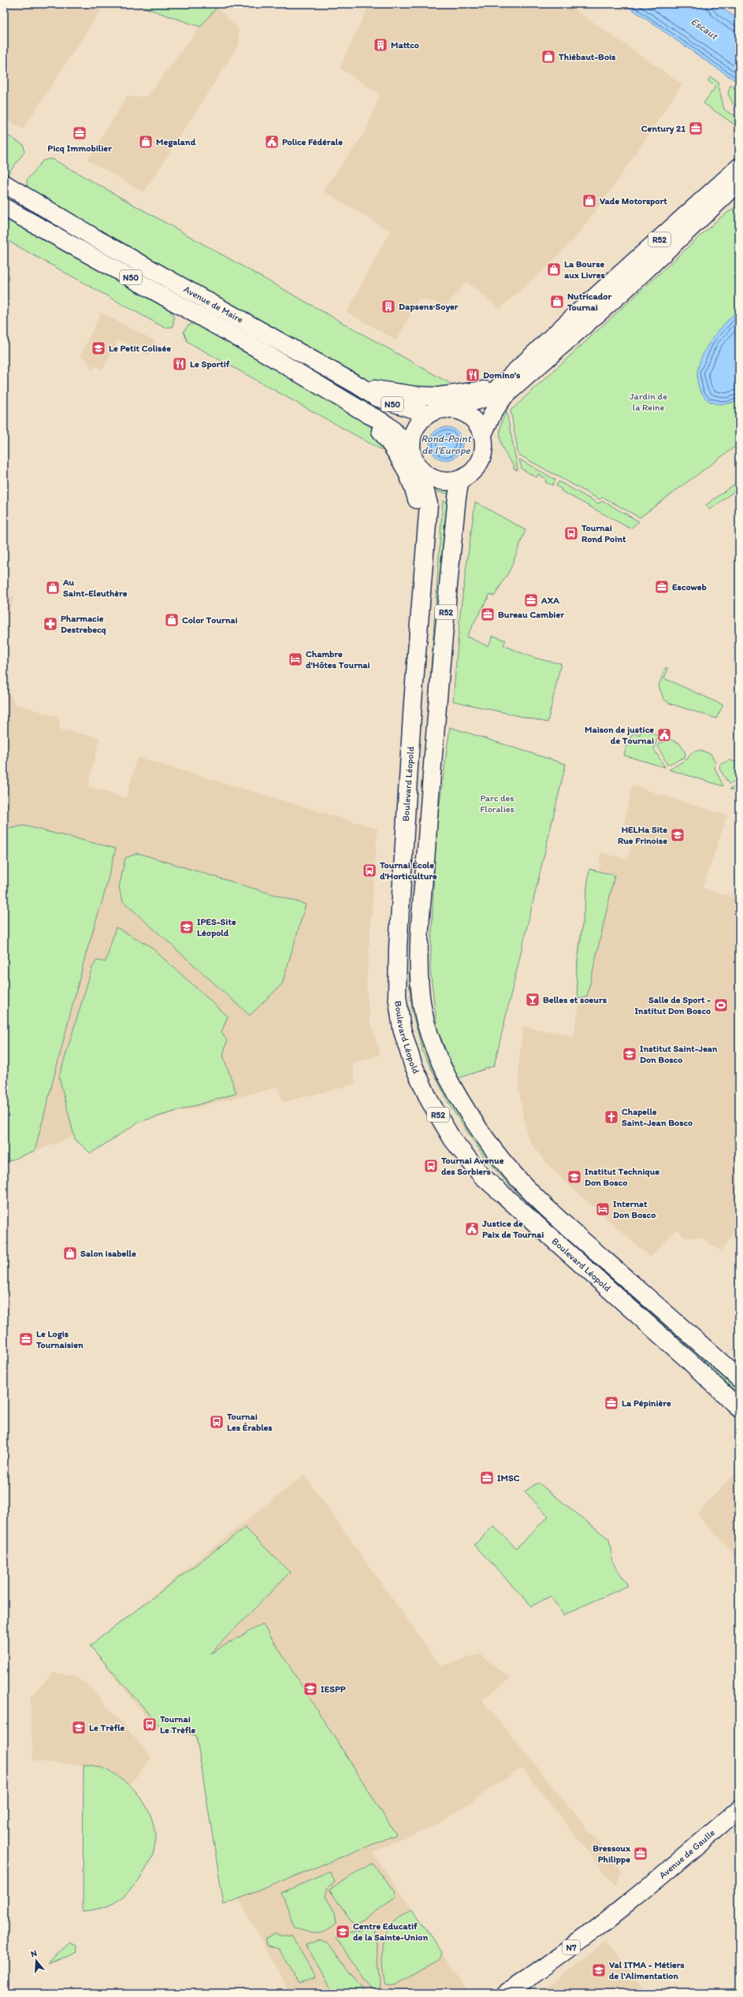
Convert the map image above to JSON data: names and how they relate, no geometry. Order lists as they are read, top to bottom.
{
  "streets": {
    "main road": [
      "R52",
      "N50",
      "Avenue de Maire",
      "Boulevard Léopold",
      "Avenue de Gaulle",
      "N7"
    ]
  },
  "crossings": [
    ["R52", "Avenue de Maire"],
    ["R52", "Boulevard Léopold"],
    ["Avenue de Maire", "Boulevard Léopold"]
  ],
  "water": ["Escaut", "Rond-Point de l'Europe"],
  "parks": ["Jardin de la Reine", "Parc des Floralies"],
  "places": {
    "building": ["Mattco", "Dapsens·Soyer"],
    "shop": [
      "Thiébaut-Bois",
      "Megaland",
      "Vade Motorsport",
      "La Bourse aux Livres",
      "Nutricador Tournai",
      "Au Saint-Eleuthère",
      "Color Tournai",
      "Salon isabelle"
    ],
    "office": [
      "Century 21",
      "Picq Immobilier",
      "Escoweb",
      "AXA",
      "Bureau Cambier",
      "Le Logis Tournaisien",
      "La Pépinière",
      "IMSC",
      "Bressoux Philippe"
    ],
    "public building": ["Police Fédérale", "Maison de justice de Tournai", "Justice de Paix de Tournai"],
    "school or university": [
      "Le Petit Colisée",
      "HELHa Site Rue Frinoise",
      "IPES-Site Léopold",
      "Institut Saint-Jean Don Bosco",
      "Institut Technique Don Bosco",
      "IESPP",
      "Le Trèfle",
      "Centre Educatif de la Sainte-Union",
      "Val ITMA - Métiers de l'Alimentation"
    ],
    "restaurant": ["Le Sportif", "Domino's"],
    "bus stop": [
      "Tournai Rond Point",
      "Tournai École d'Horticulture",
      "Tournai Avenue des Sorbiers",
      "Tournai Les Érables",
      "Tournai Le Trèfle"
    ],
    "pharmacy": ["Pharmacie Destrebecq"],
    "hotel": ["Chambre d'Hôtes Tournai", "Internat Don Bosco"],
    "bar": ["Belles et soeurs"],
    "sports": ["Salle de Sport - Institut Don Bosco"],
    "church": ["Chapelle Saint-Jean Bosco"]
  },
  "north": "top"
}
